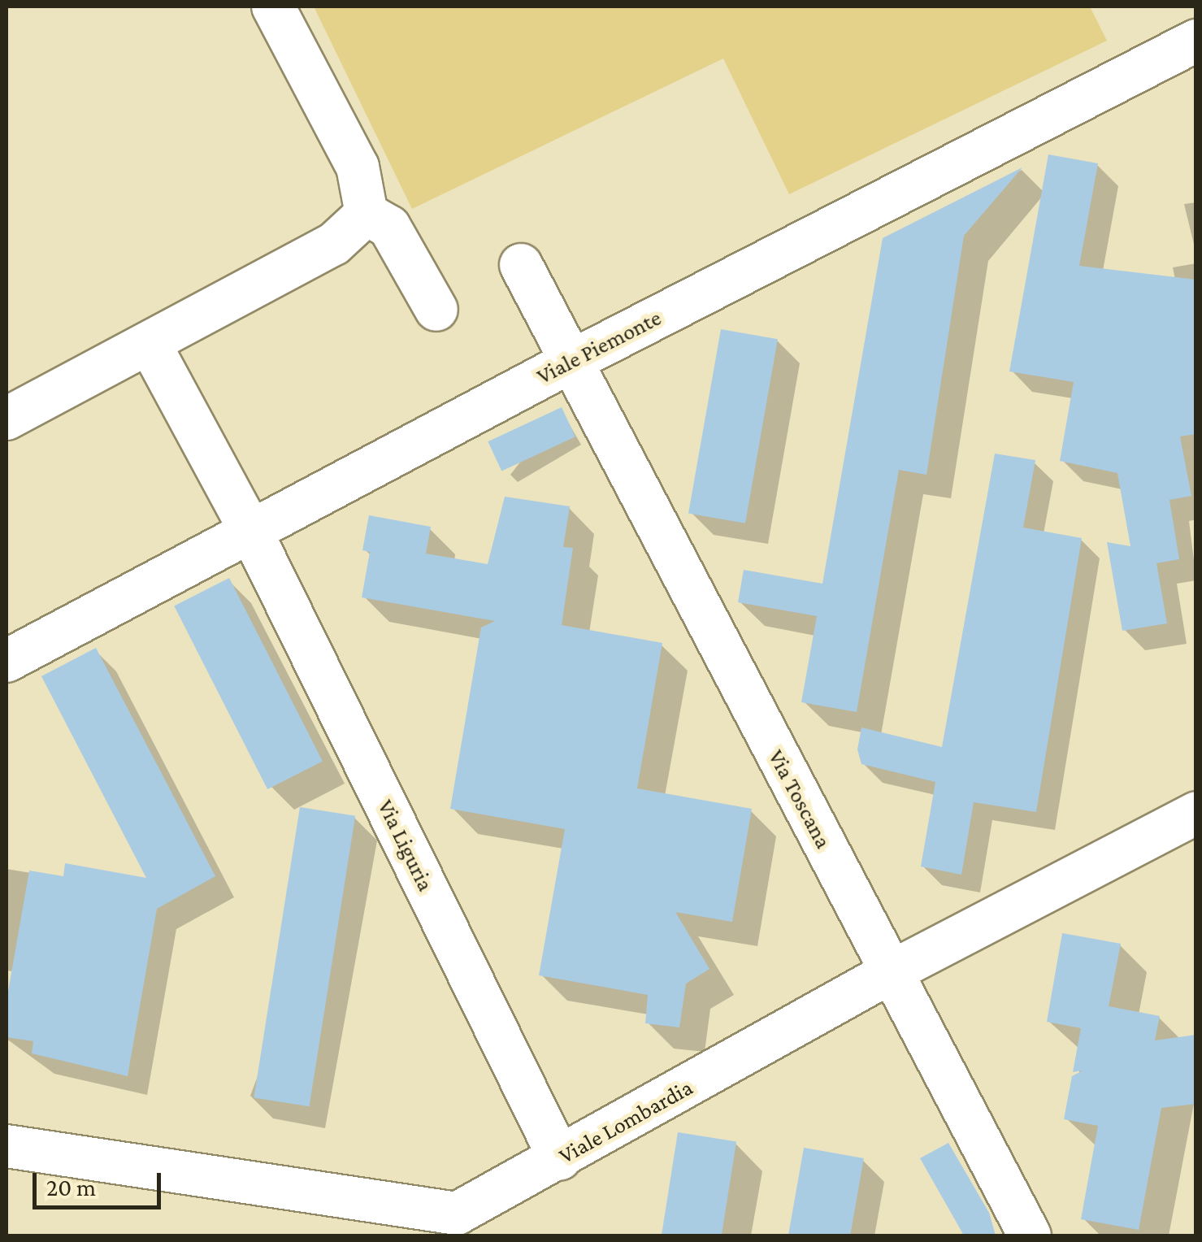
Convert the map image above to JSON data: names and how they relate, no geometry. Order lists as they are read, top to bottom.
{
  "streets": {
    "street": [
      "Viale Piemonte",
      "Via Toscana",
      "Via Liguria",
      "Viale Lombardia"
    ]
  },
  "crossings": [
    ["Viale Piemonte", "Via Toscana"],
    ["Viale Piemonte", "Via Liguria"],
    ["Via Toscana", "Viale Lombardia"],
    ["Via Liguria", "Viale Lombardia"]
  ],
  "scale_bar": "20 m"
}
